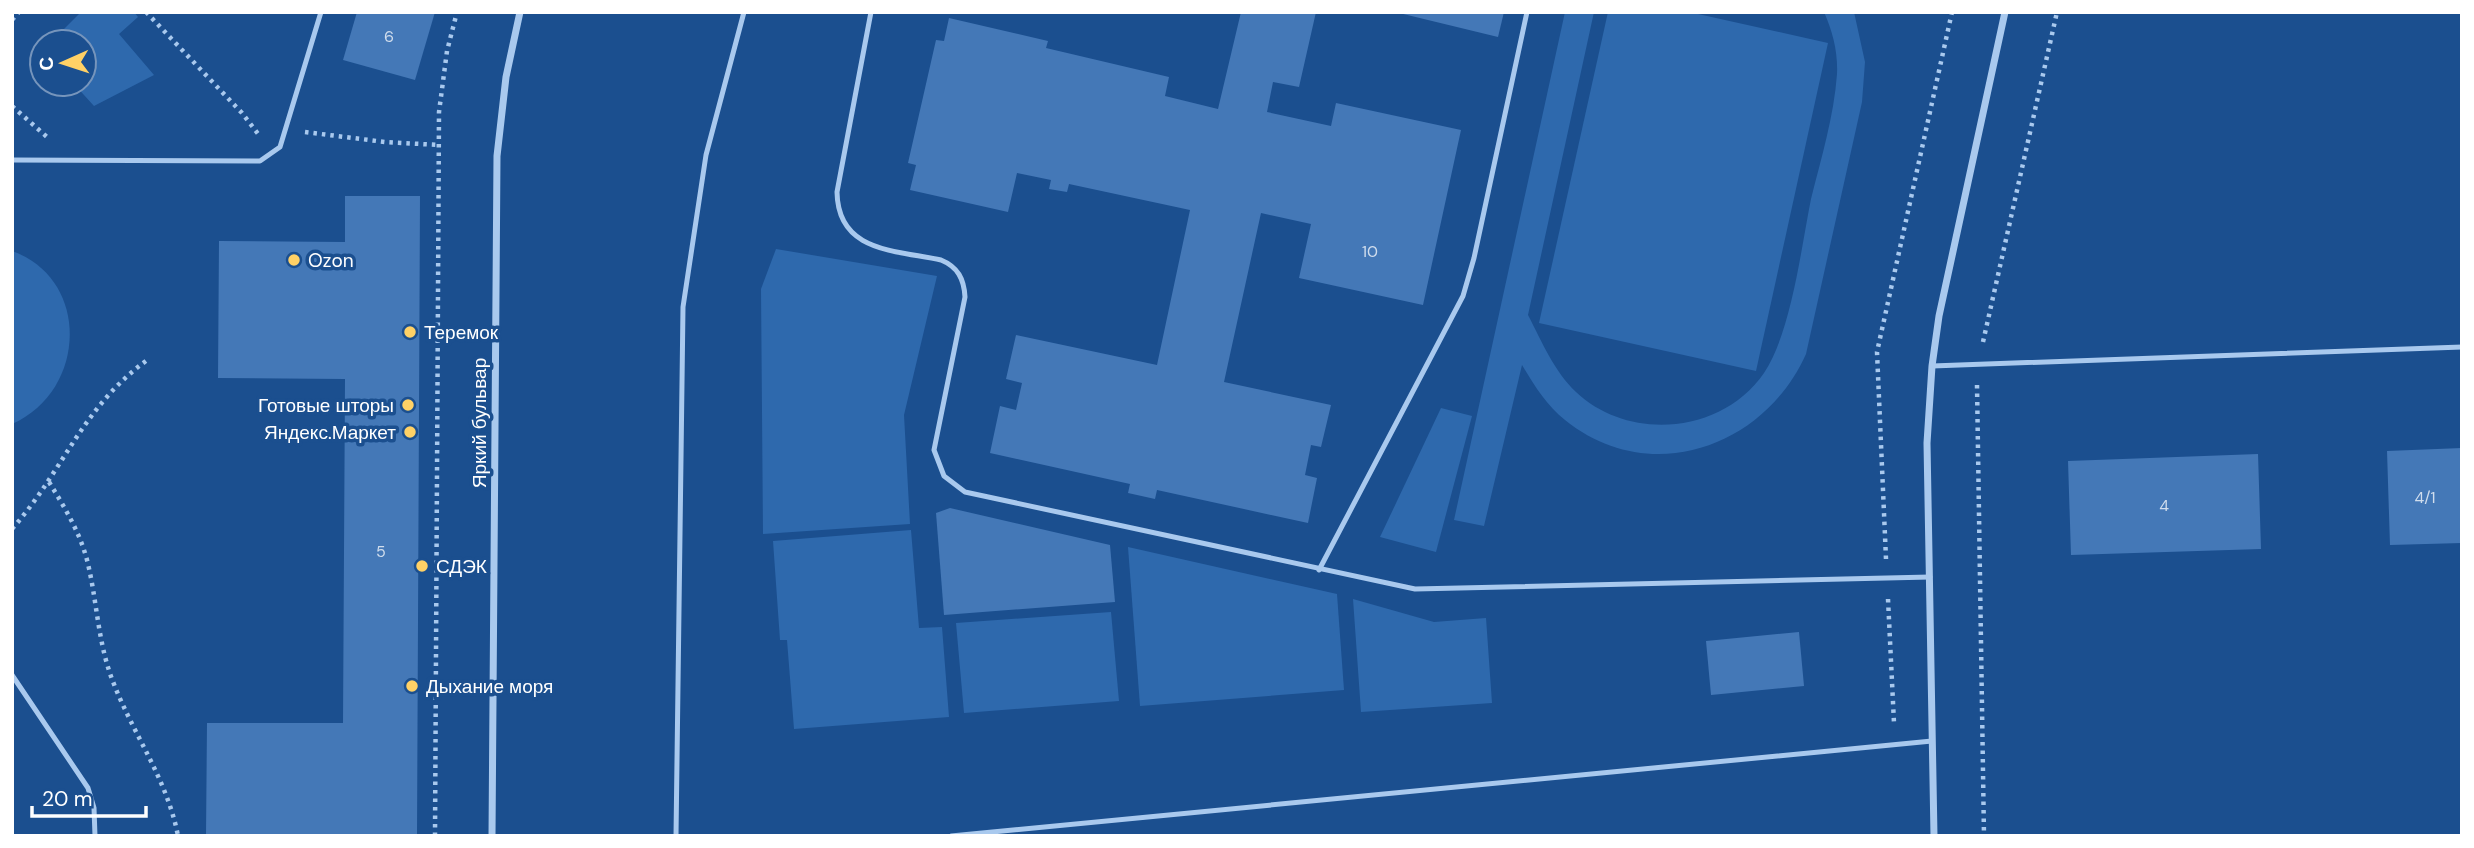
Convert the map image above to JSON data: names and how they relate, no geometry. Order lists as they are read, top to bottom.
{
  "streets": {
    "street": ["Яркий бульвар"]
  },
  "places": [
    "Ozon",
    "Теремок",
    "Готовые шторы",
    "Яндекс.Маркет",
    "СДЭК",
    "Дыхание моря"
  ],
  "house_numbers": [
    "6",
    "10",
    "4/1",
    "4",
    "5"
  ],
  "scale_bar": "20 m",
  "north": "left"
}
